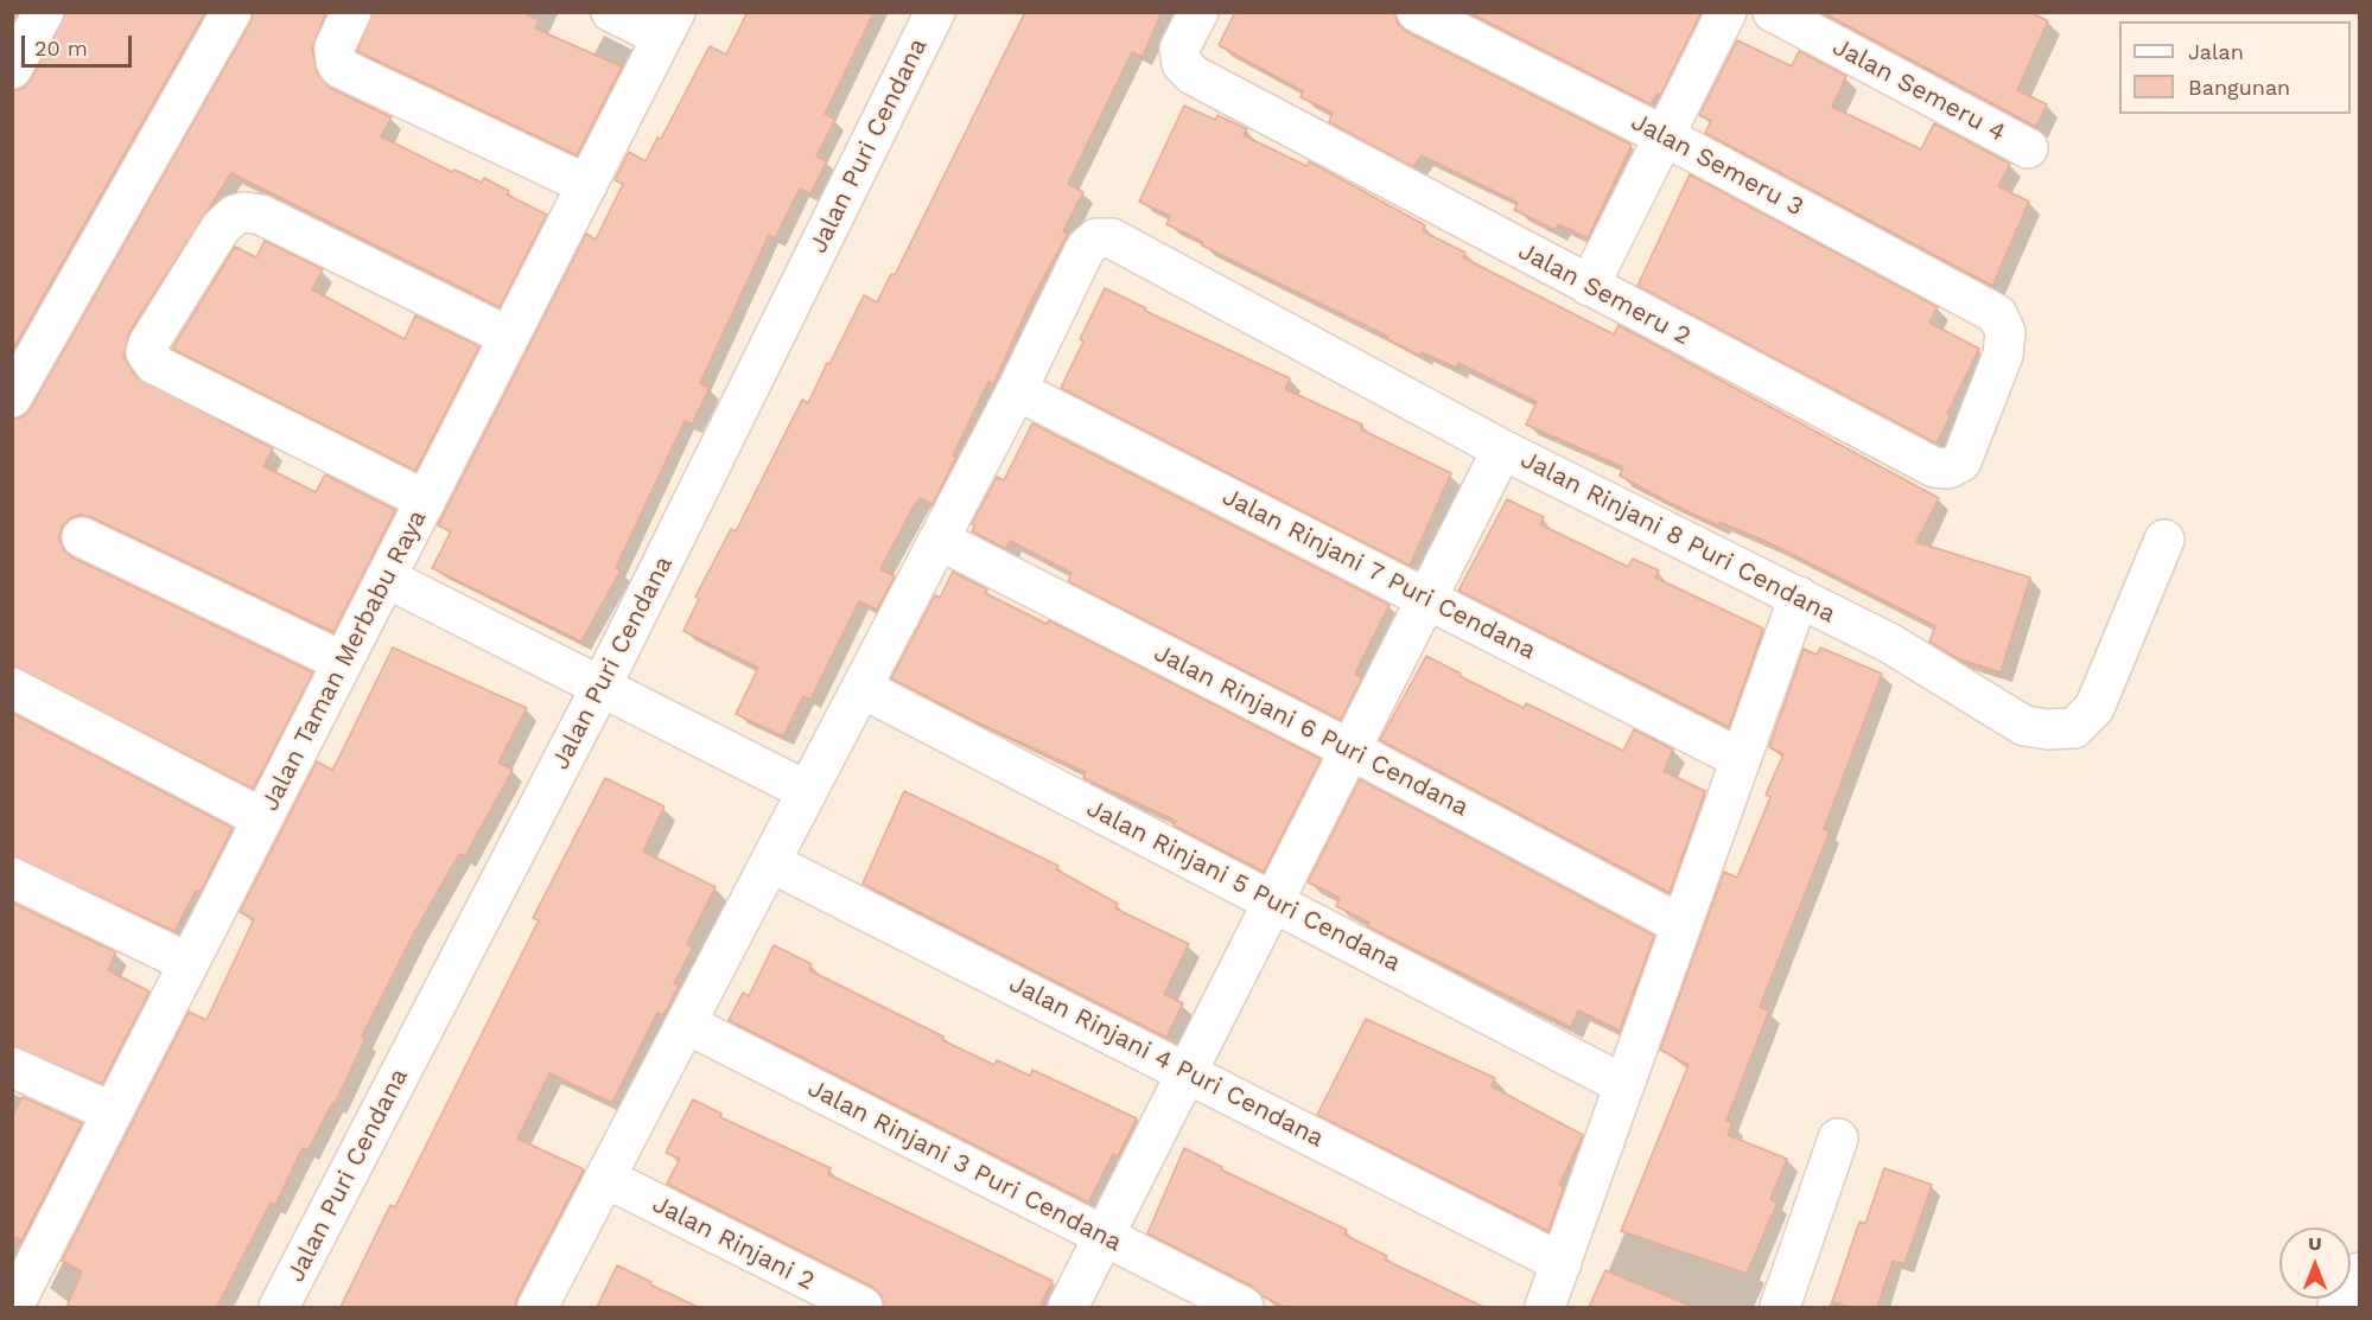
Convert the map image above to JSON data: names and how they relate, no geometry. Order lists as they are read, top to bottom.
{
  "streets": {
    "street": [
      "Jalan Semeru 4",
      "Jalan Puri Cendana",
      "Jalan Semeru 3",
      "Jalan Semeru 2",
      "Jalan Rinjani 8 Puri Cendana",
      "Jalan Rinjani 7 Puri Cendana",
      "Jalan Taman Merbabu Raya",
      "Jalan Rinjani 6 Puri Cendana",
      "Jalan Rinjani 5 Puri Cendana",
      "Jalan Rinjani 4 Puri Cendana",
      "Jalan Rinjani 3 Puri Cendana",
      "Jalan Rinjani 2"
    ]
  },
  "crossings": [
    ["Jalan Semeru 3", "Jalan Semeru 2"],
    ["Jalan Rinjani 8 Puri Cendana", "Jalan Rinjani 7 Puri Cendana"]
  ],
  "legend": ["Jalan", "Bangunan"],
  "scale_bar": "20 m",
  "north": "top"
}
